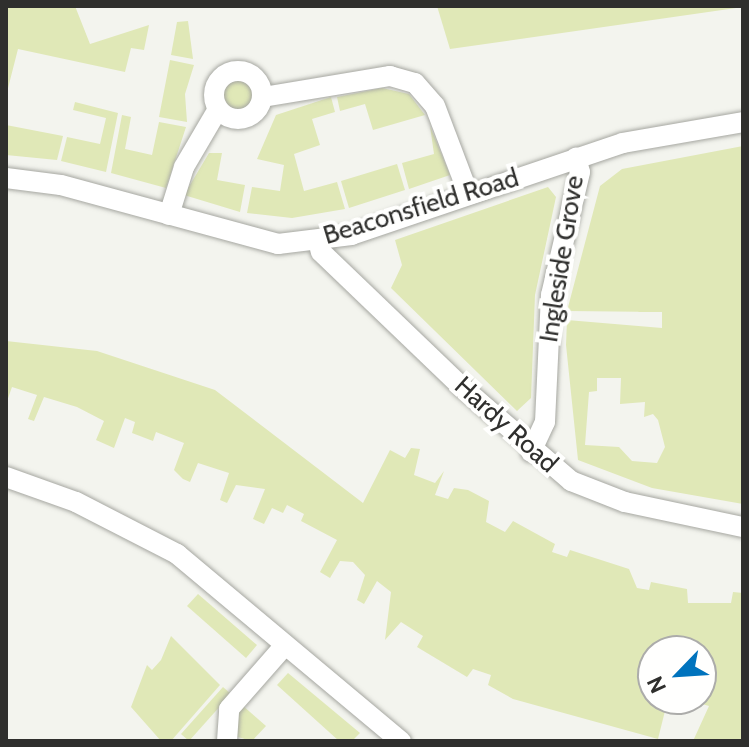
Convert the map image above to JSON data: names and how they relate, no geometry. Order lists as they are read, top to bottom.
{
  "streets": {
    "street": ["Beaconsfield Road", "Ingleside Grove", "Hardy Road"]
  },
  "crossings": [
    ["Beaconsfield Road", "Ingleside Grove"],
    ["Beaconsfield Road", "Hardy Road"],
    ["Ingleside Grove", "Hardy Road"]
  ],
  "north": "bottom left"
}
